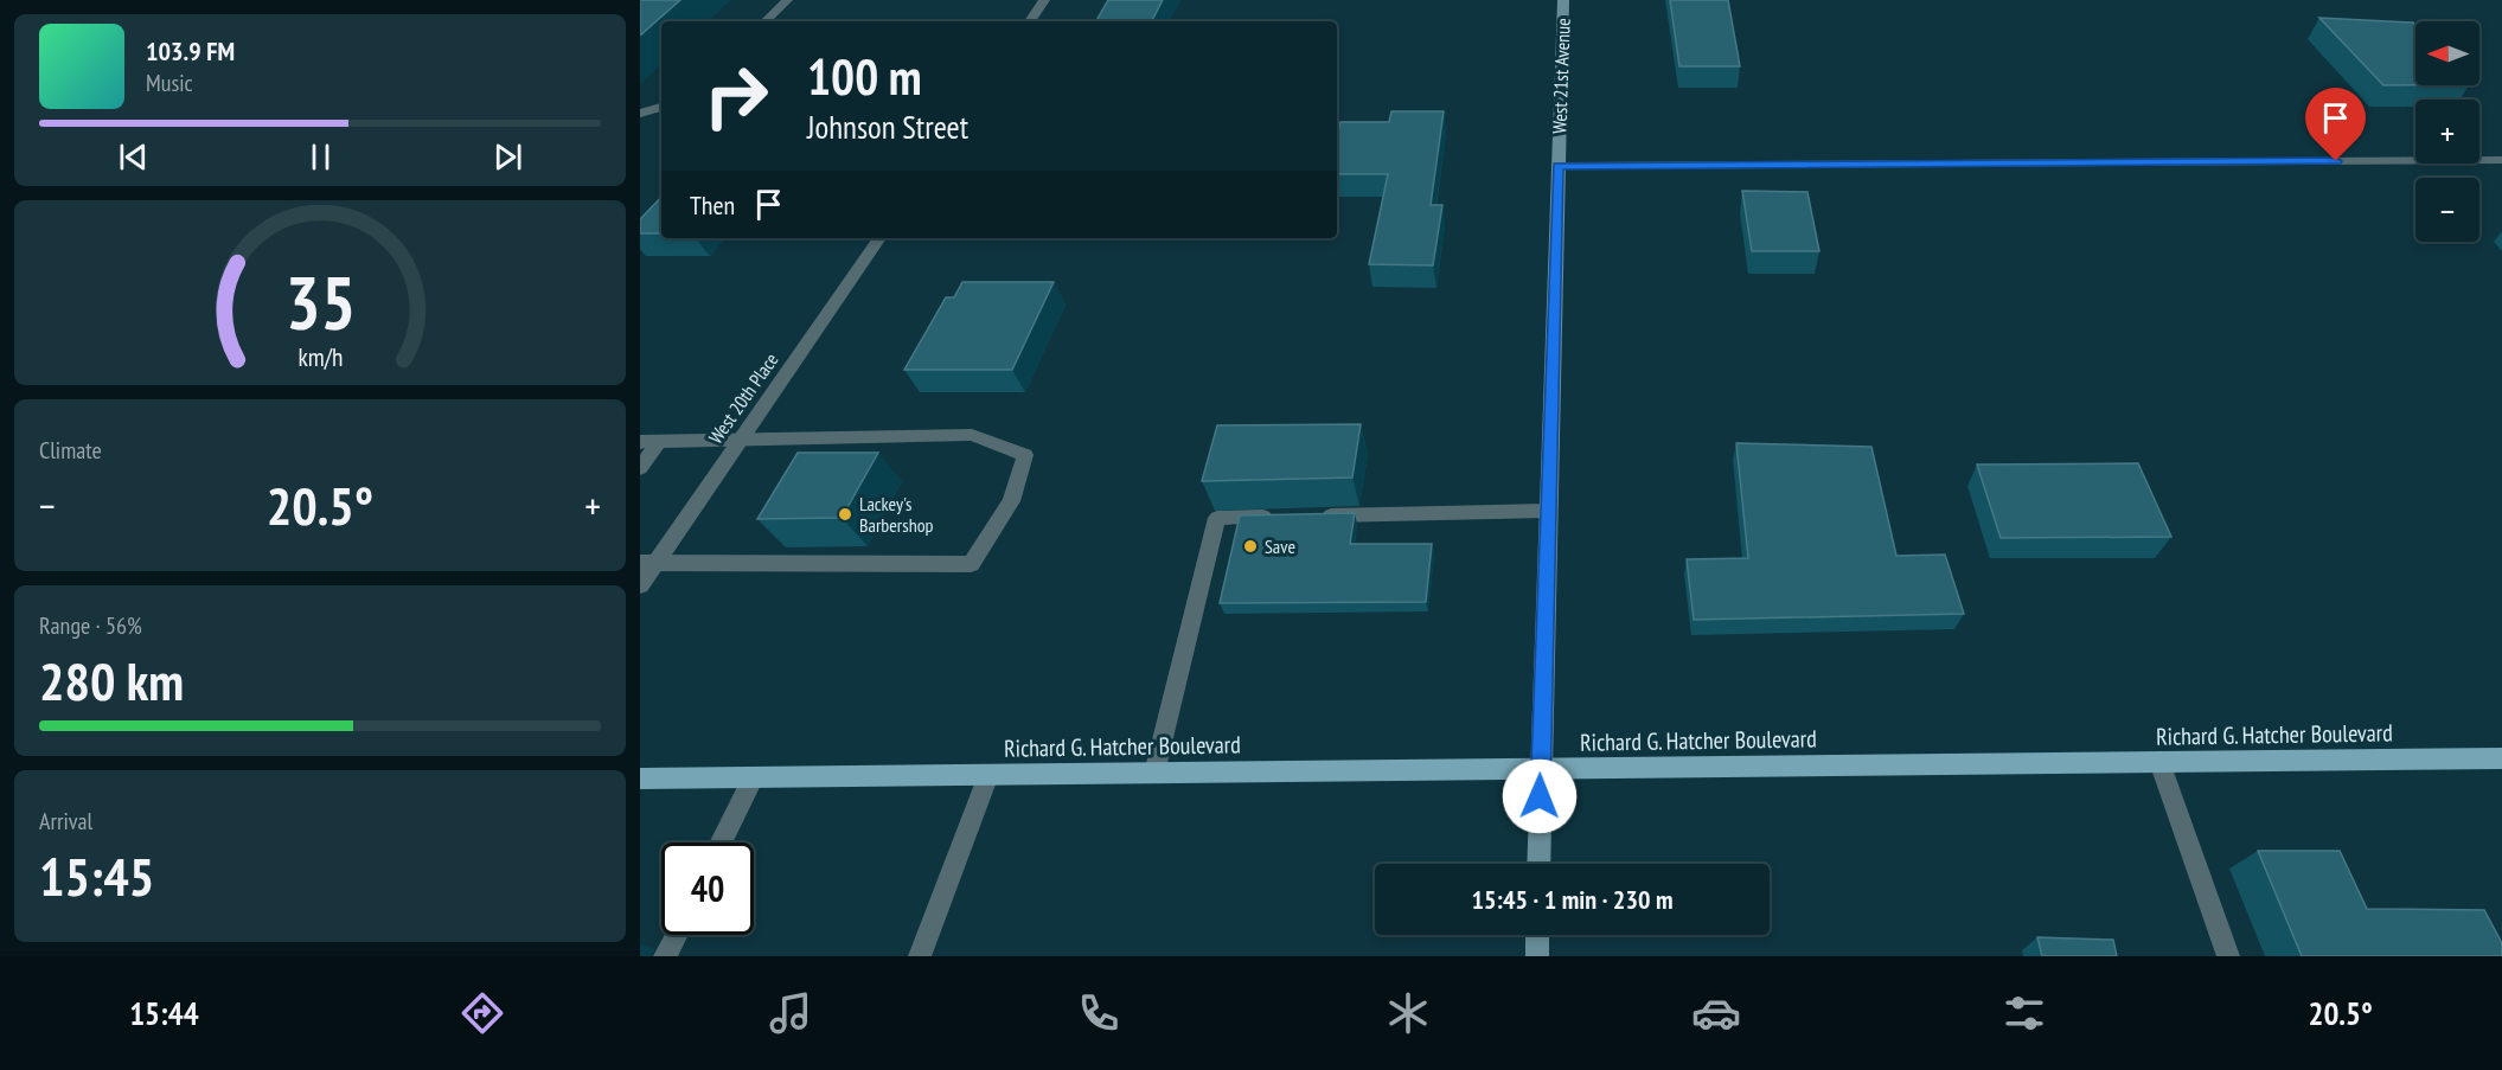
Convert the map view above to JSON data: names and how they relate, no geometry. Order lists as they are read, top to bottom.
{
  "streets": {
    "main road": ["Richard G. Hatcher Boulevard"],
    "street": ["West 21st Avenue", "West 20th Place"]
  },
  "crossings": [
    ["West 21st Avenue", "Richard G. Hatcher Boulevard"]
  ],
  "places": ["Lackey's Barbershop", "Save"],
  "north": "left",
  "page": {
    "map_buttons": ["+", "−"],
    "turn": ["100 m", "Johnson Street"],
    "song": ["103.9 FM", "Music"],
    "then": "Then",
    "tile": [
      "Climate",
      ["Range · 56%", "280 km"],
      ["Arrival", "15:45"]
    ],
    "heat": ["−", "20.5°", "+"],
    "limit": "40",
    "trip": "15:45 · 1 min · 230 m",
    "tabs": ["15:44", "20.5°"],
    "gauge": ["35", "km/h"]
  }
}
